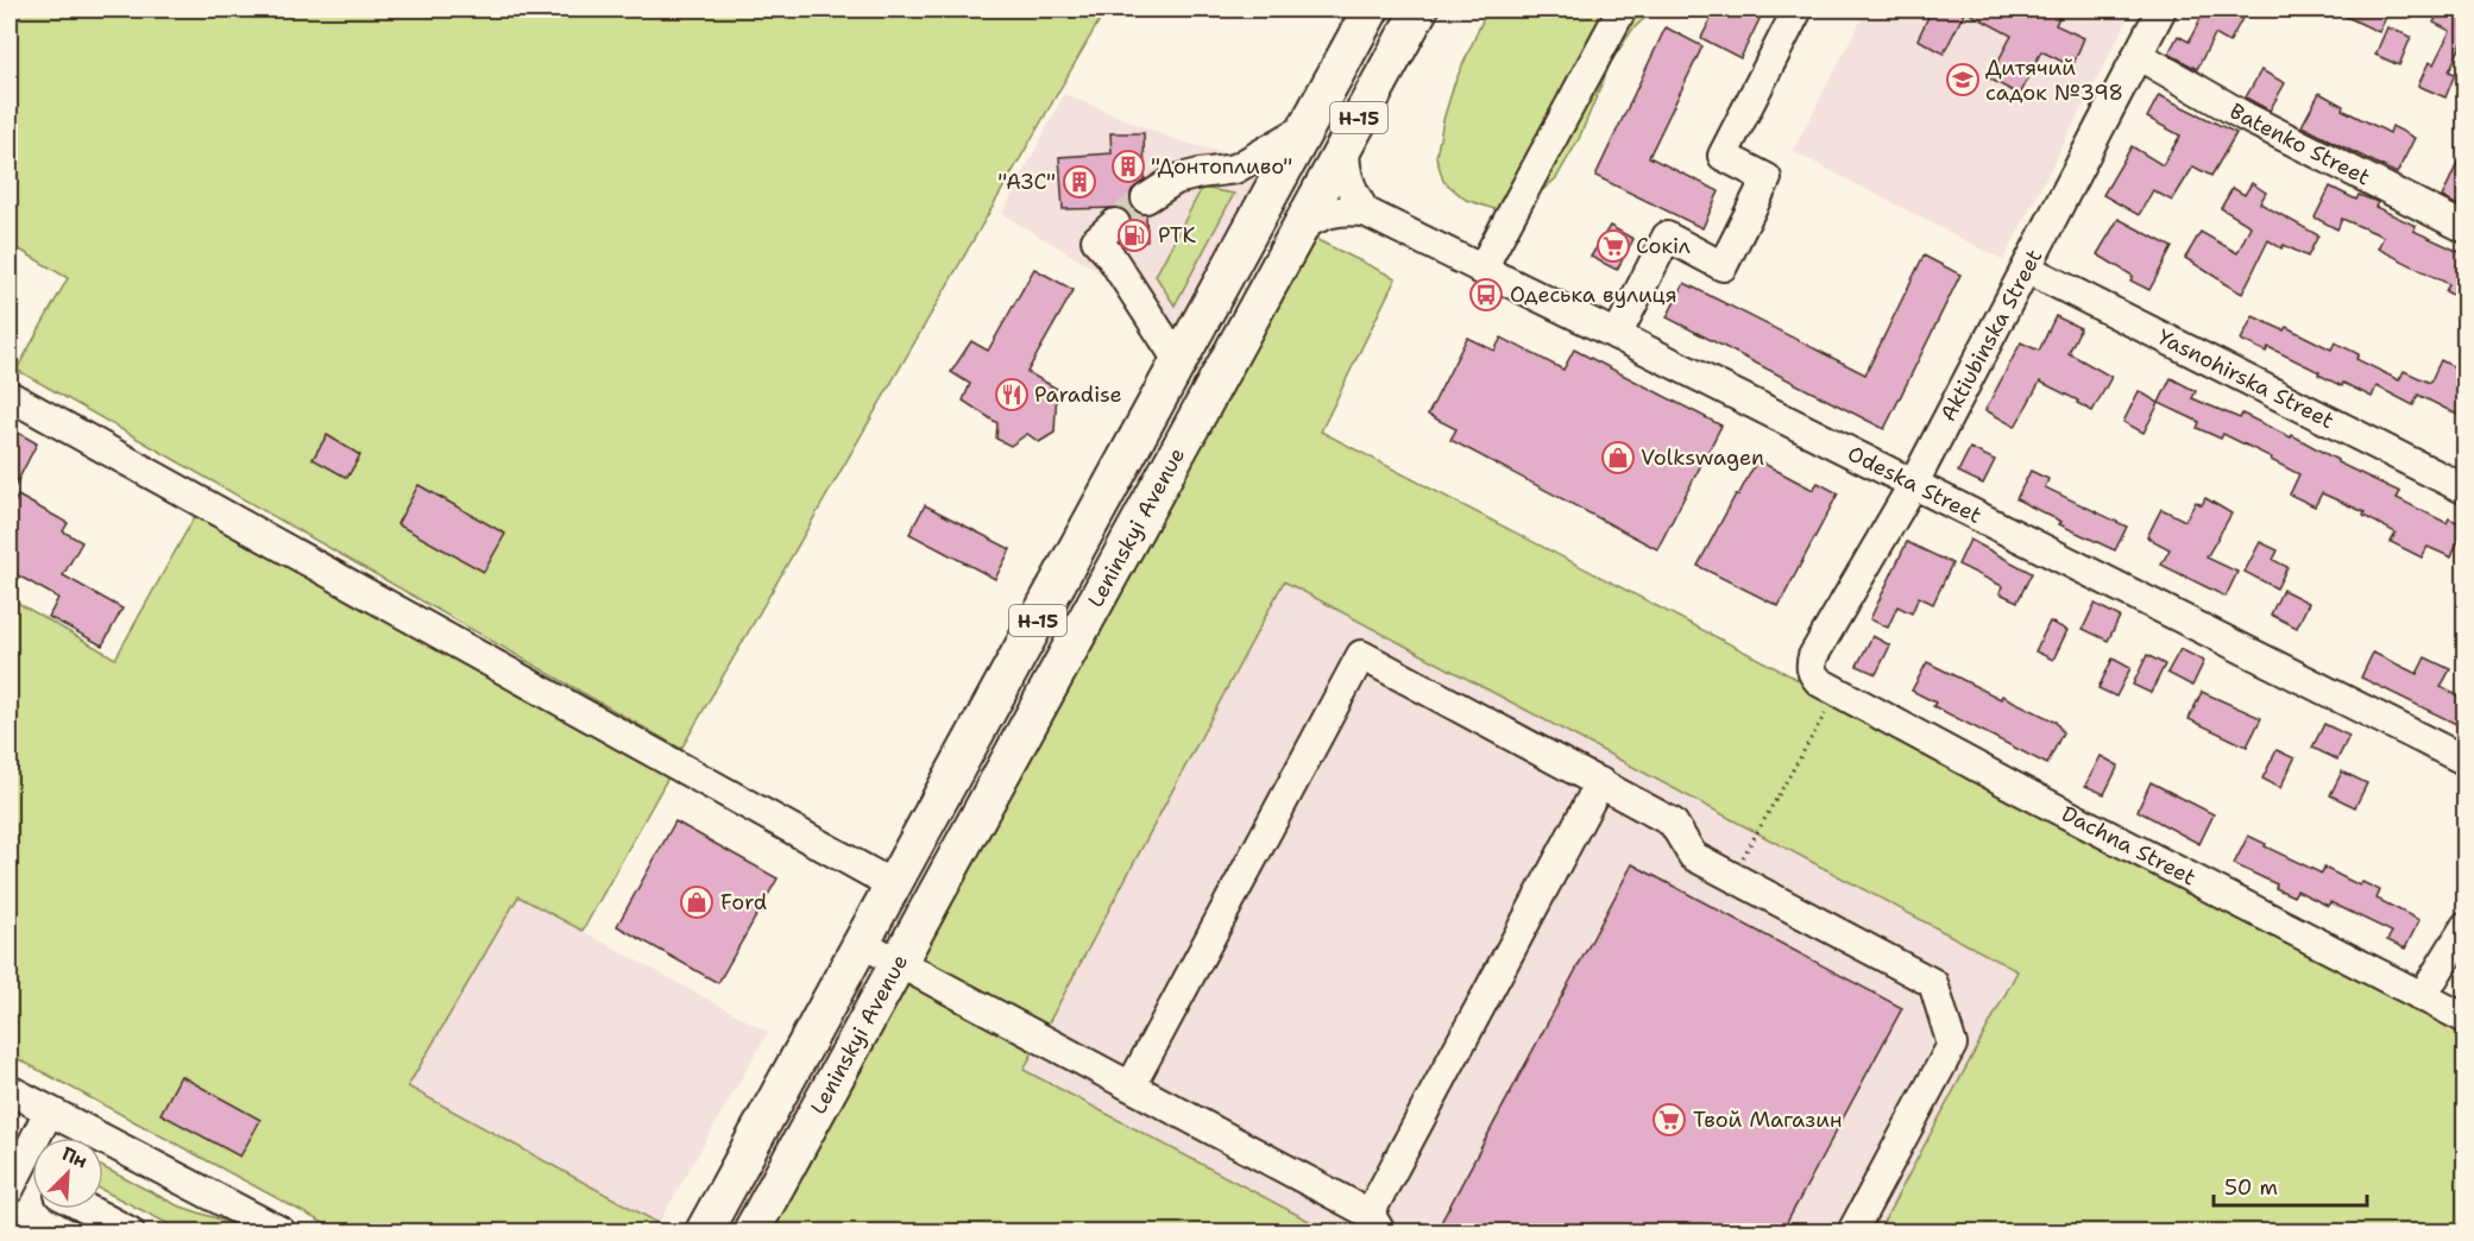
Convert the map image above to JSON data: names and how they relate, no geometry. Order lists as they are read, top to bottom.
{
  "streets": {
    "main road": ["Н-15", "Leninskyi Avenue"],
    "street": [
      "Batenko Street",
      "Aktiubinska Street",
      "Yasnohirska Street",
      "Odeska Street",
      "Dachna Street"
    ]
  },
  "crossings": [
    ["Batenko Street", "Aktiubinska Street"],
    ["Aktiubinska Street", "Yasnohirska Street"],
    ["Aktiubinska Street", "Odeska Street"],
    ["Aktiubinska Street", "Dachna Street"],
    ["Odeska Street", "Leninskyi Avenue"]
  ],
  "places": {
    "school or university": ["Дитячий садок №398"],
    "building": ["\"Донтопливо\"", "\"АЗС\""],
    "fuel station": ["РТК"],
    "supermarket": ["Сокіл", "Твой Магазин"],
    "bus stop": ["Одеська вулиця"],
    "restaurant": ["Paradise"],
    "shop": ["Volkswagen", "Ford"]
  },
  "scale_bar": "50 m",
  "north": "top right"
}
